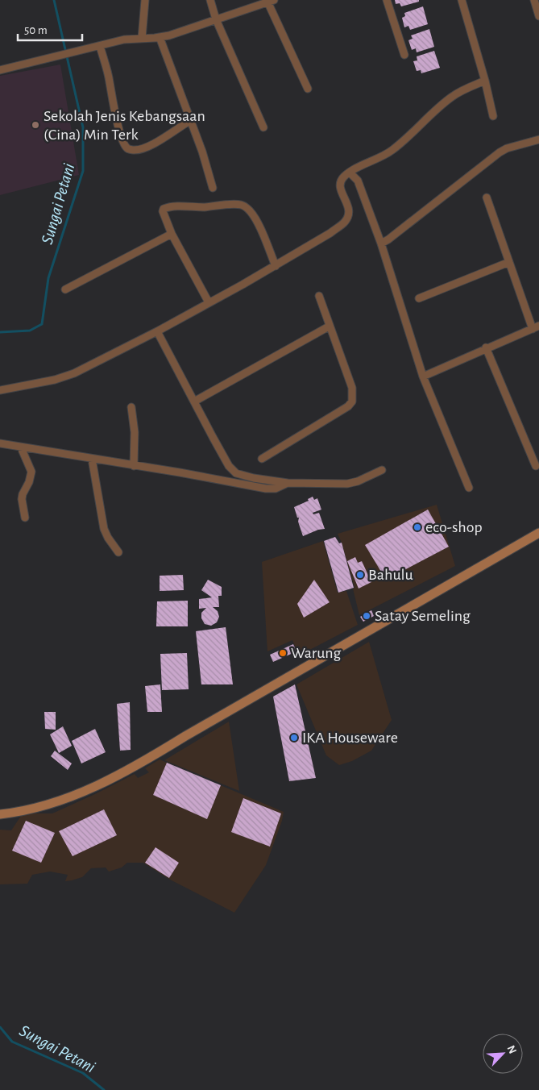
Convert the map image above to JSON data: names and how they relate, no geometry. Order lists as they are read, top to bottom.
{
  "water": ["Sungai Petani"],
  "places": [
    "Sekolah Jenis Kebangsaan (Cina) Min Terk",
    "eco-shop",
    "Bahulu",
    "Satay Semeling",
    "Warung",
    "IKA Houseware"
  ],
  "scale_bar": "50 m",
  "north": "top right"
}
